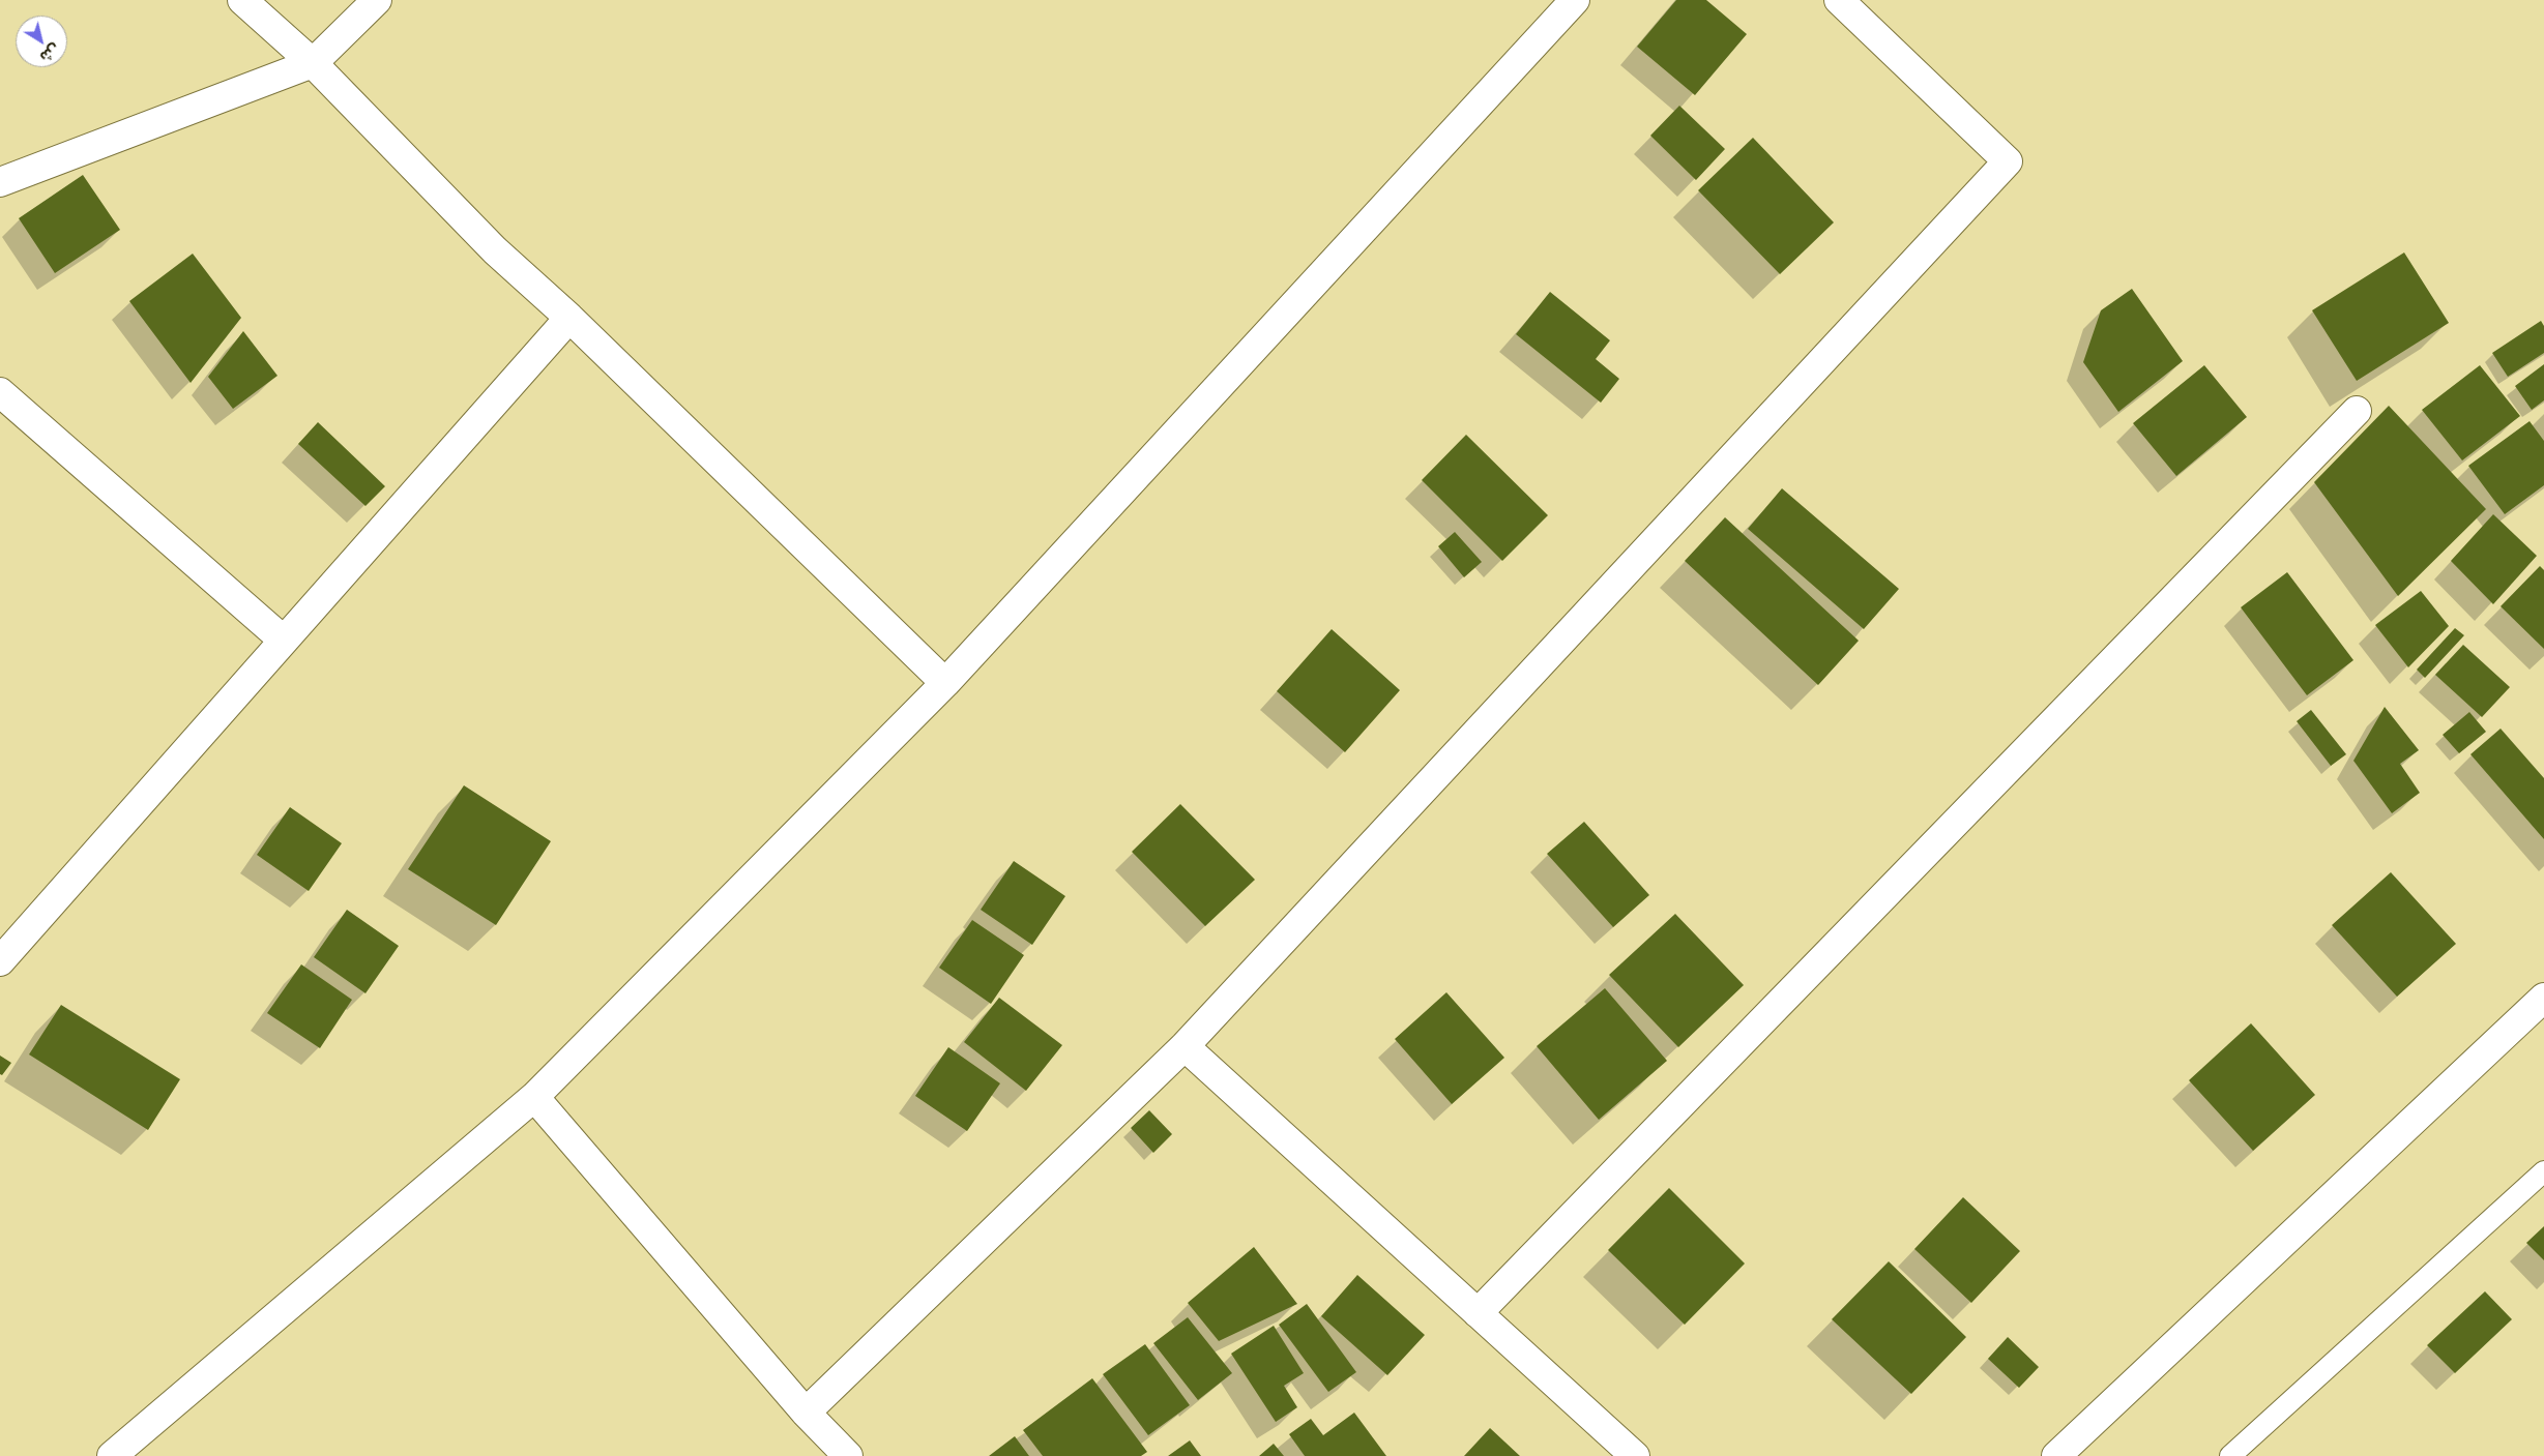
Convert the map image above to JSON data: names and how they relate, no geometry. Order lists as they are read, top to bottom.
{
  "north": "bottom right"
}
